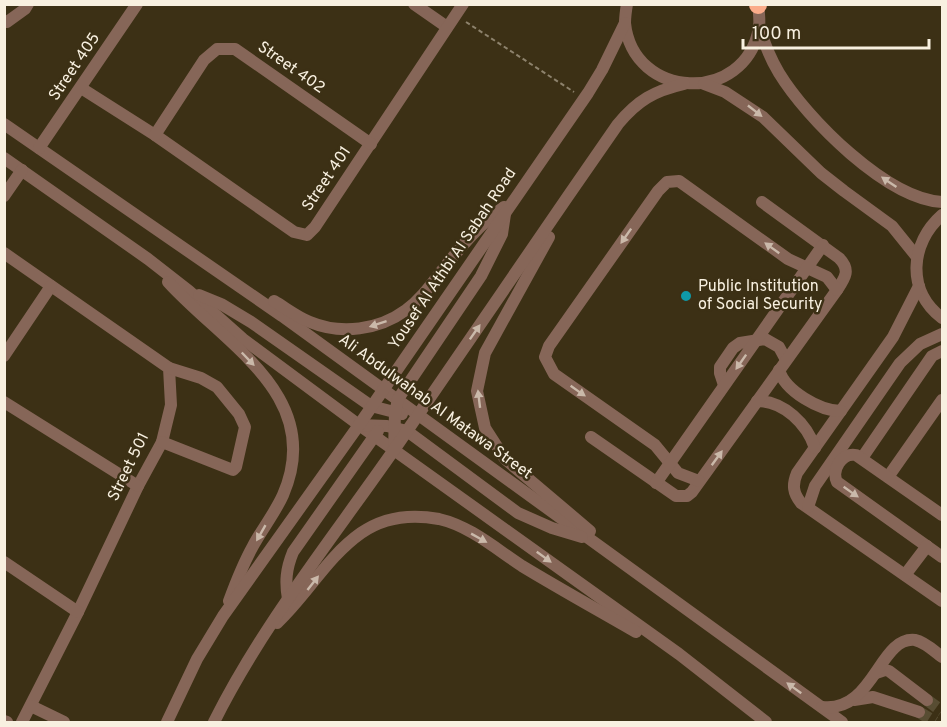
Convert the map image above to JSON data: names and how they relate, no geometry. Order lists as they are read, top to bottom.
{
  "streets": {
    "street": [
      "Street 405",
      "Street 402",
      "Street 401",
      "Yousef Al Athbi Al Sabah Road",
      "Ali Abdulwahab Al Matawa Street",
      "Street 501"
    ]
  },
  "crossings": [
    ["Street 405", "Street 401"],
    ["Street 405", "Ali Abdulwahab Al Matawa Street"],
    ["Street 402", "Street 401"],
    ["Yousef Al Athbi Al Sabah Road", "Ali Abdulwahab Al Matawa Street"]
  ],
  "places": ["Public Institution of Social Security"],
  "scale_bar": "100 m"
}
